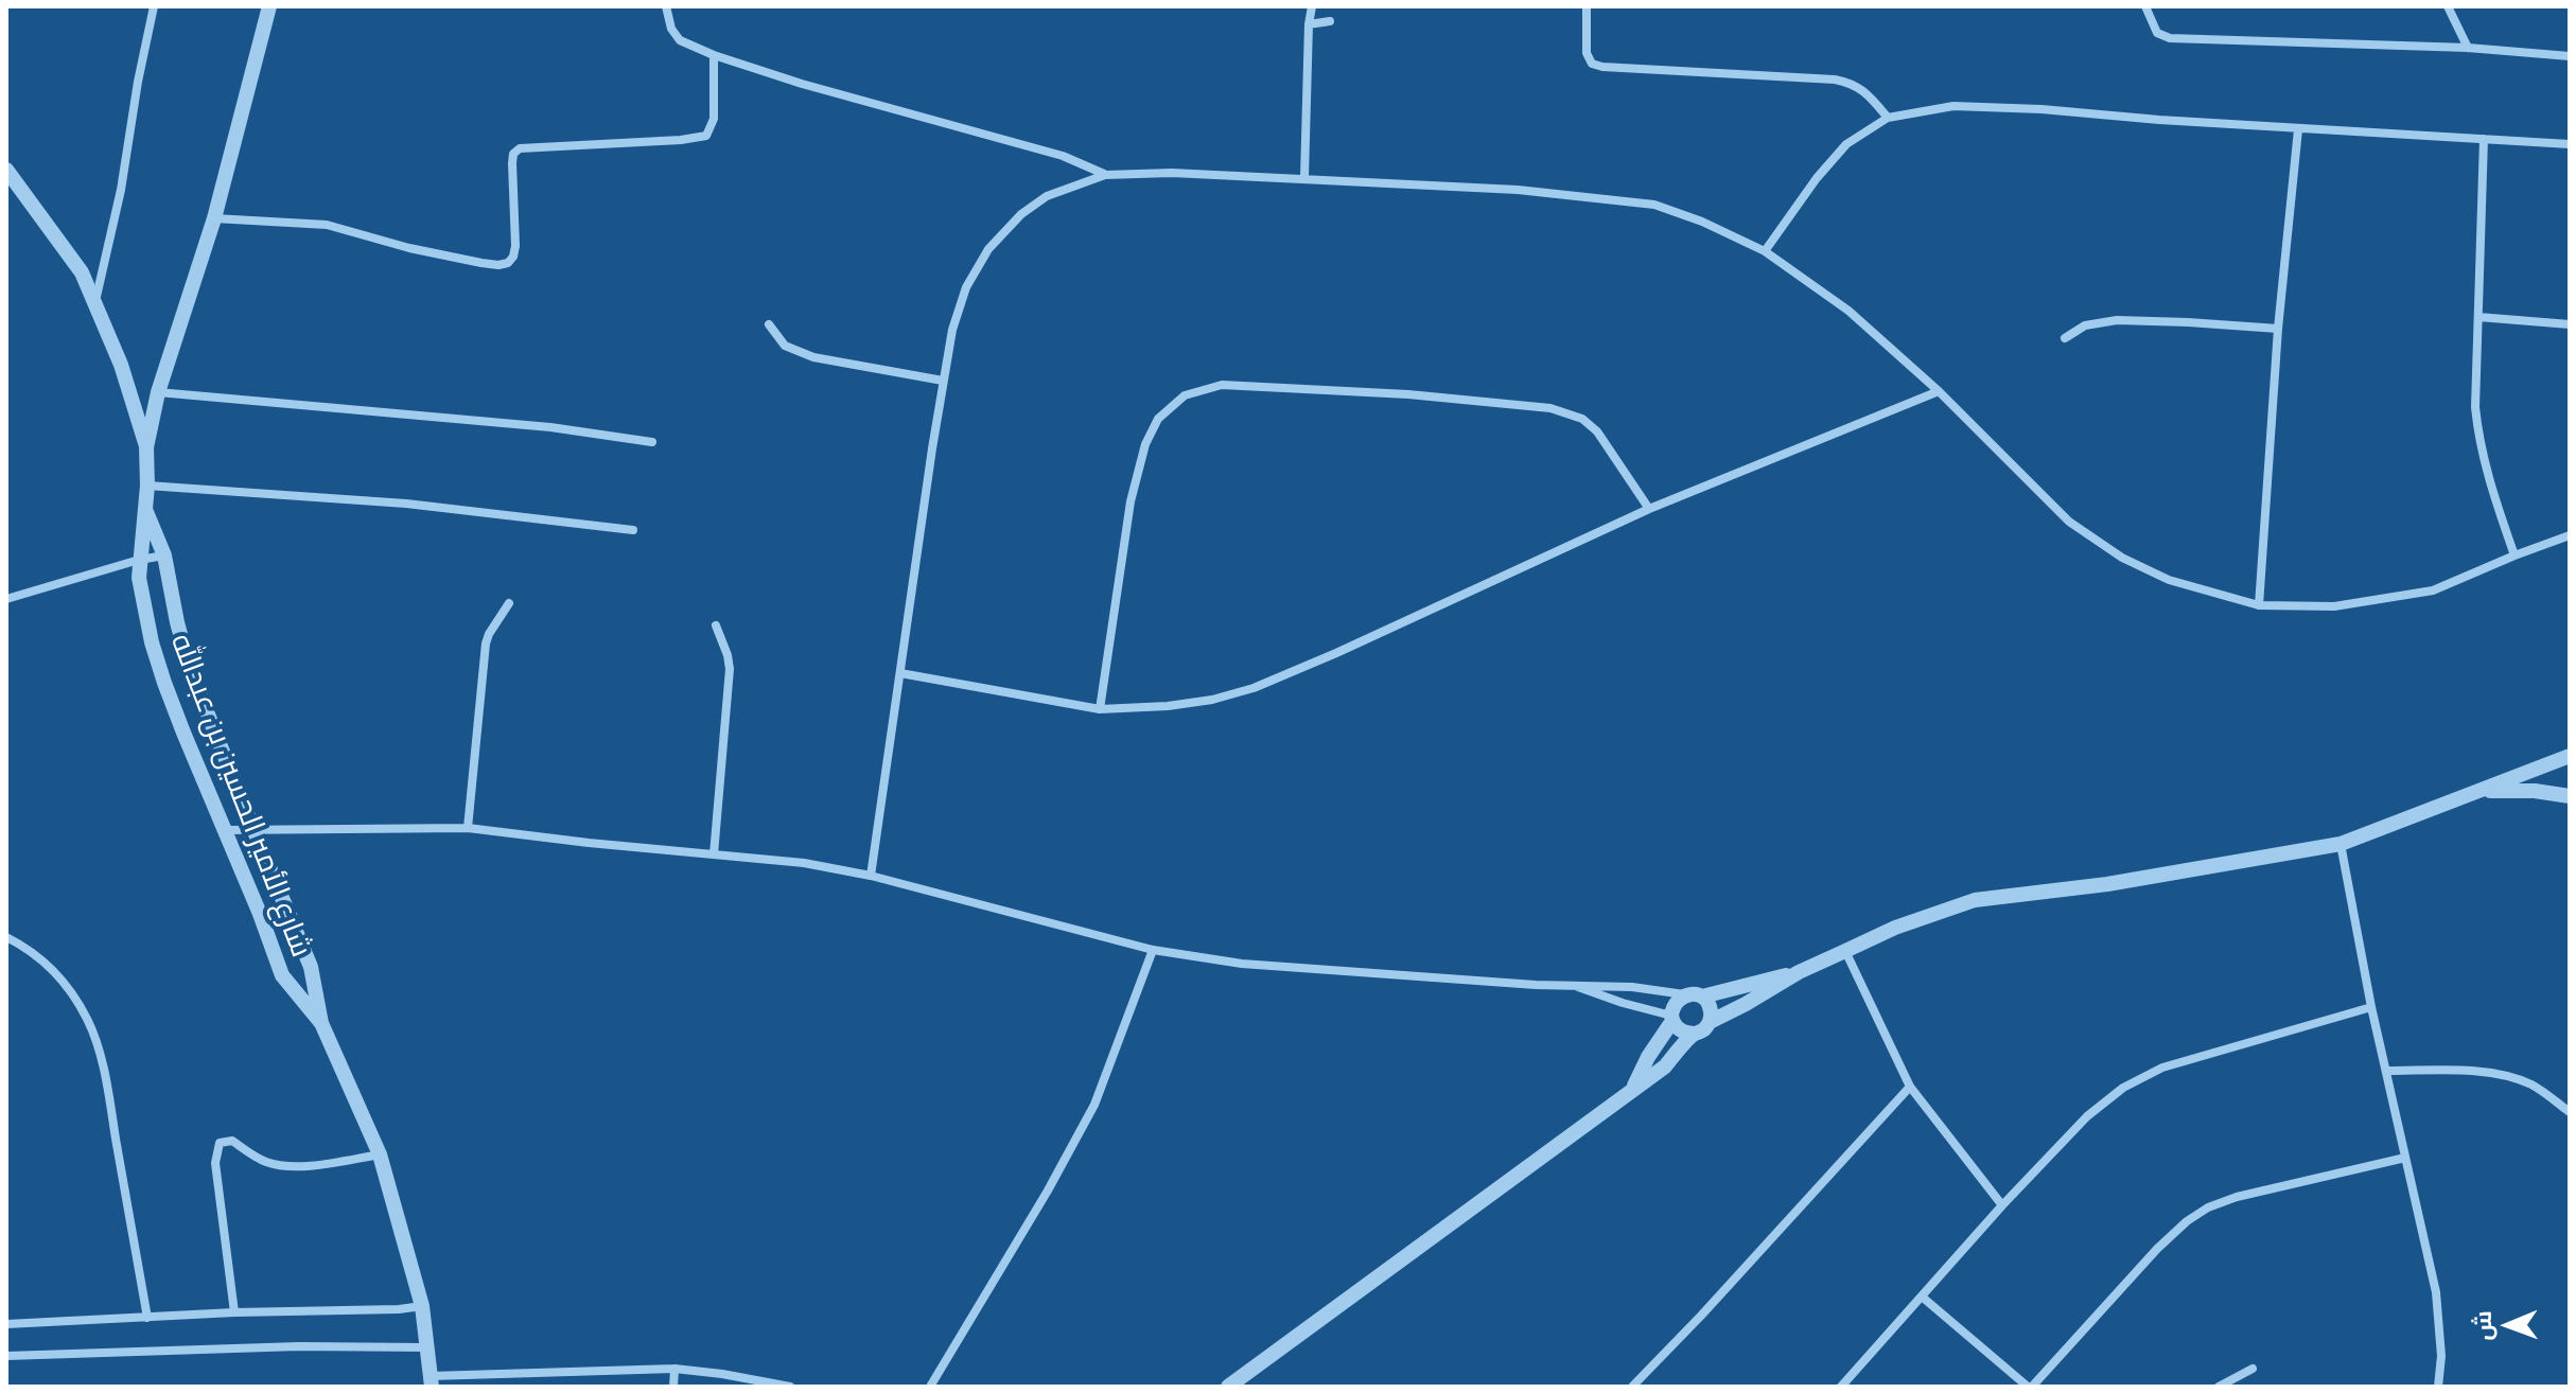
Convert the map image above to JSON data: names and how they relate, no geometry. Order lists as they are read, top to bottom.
{
  "streets": {
    "street": ["شارع الأمير الحسين بن عبدالله"]
  },
  "north": "left"
}
